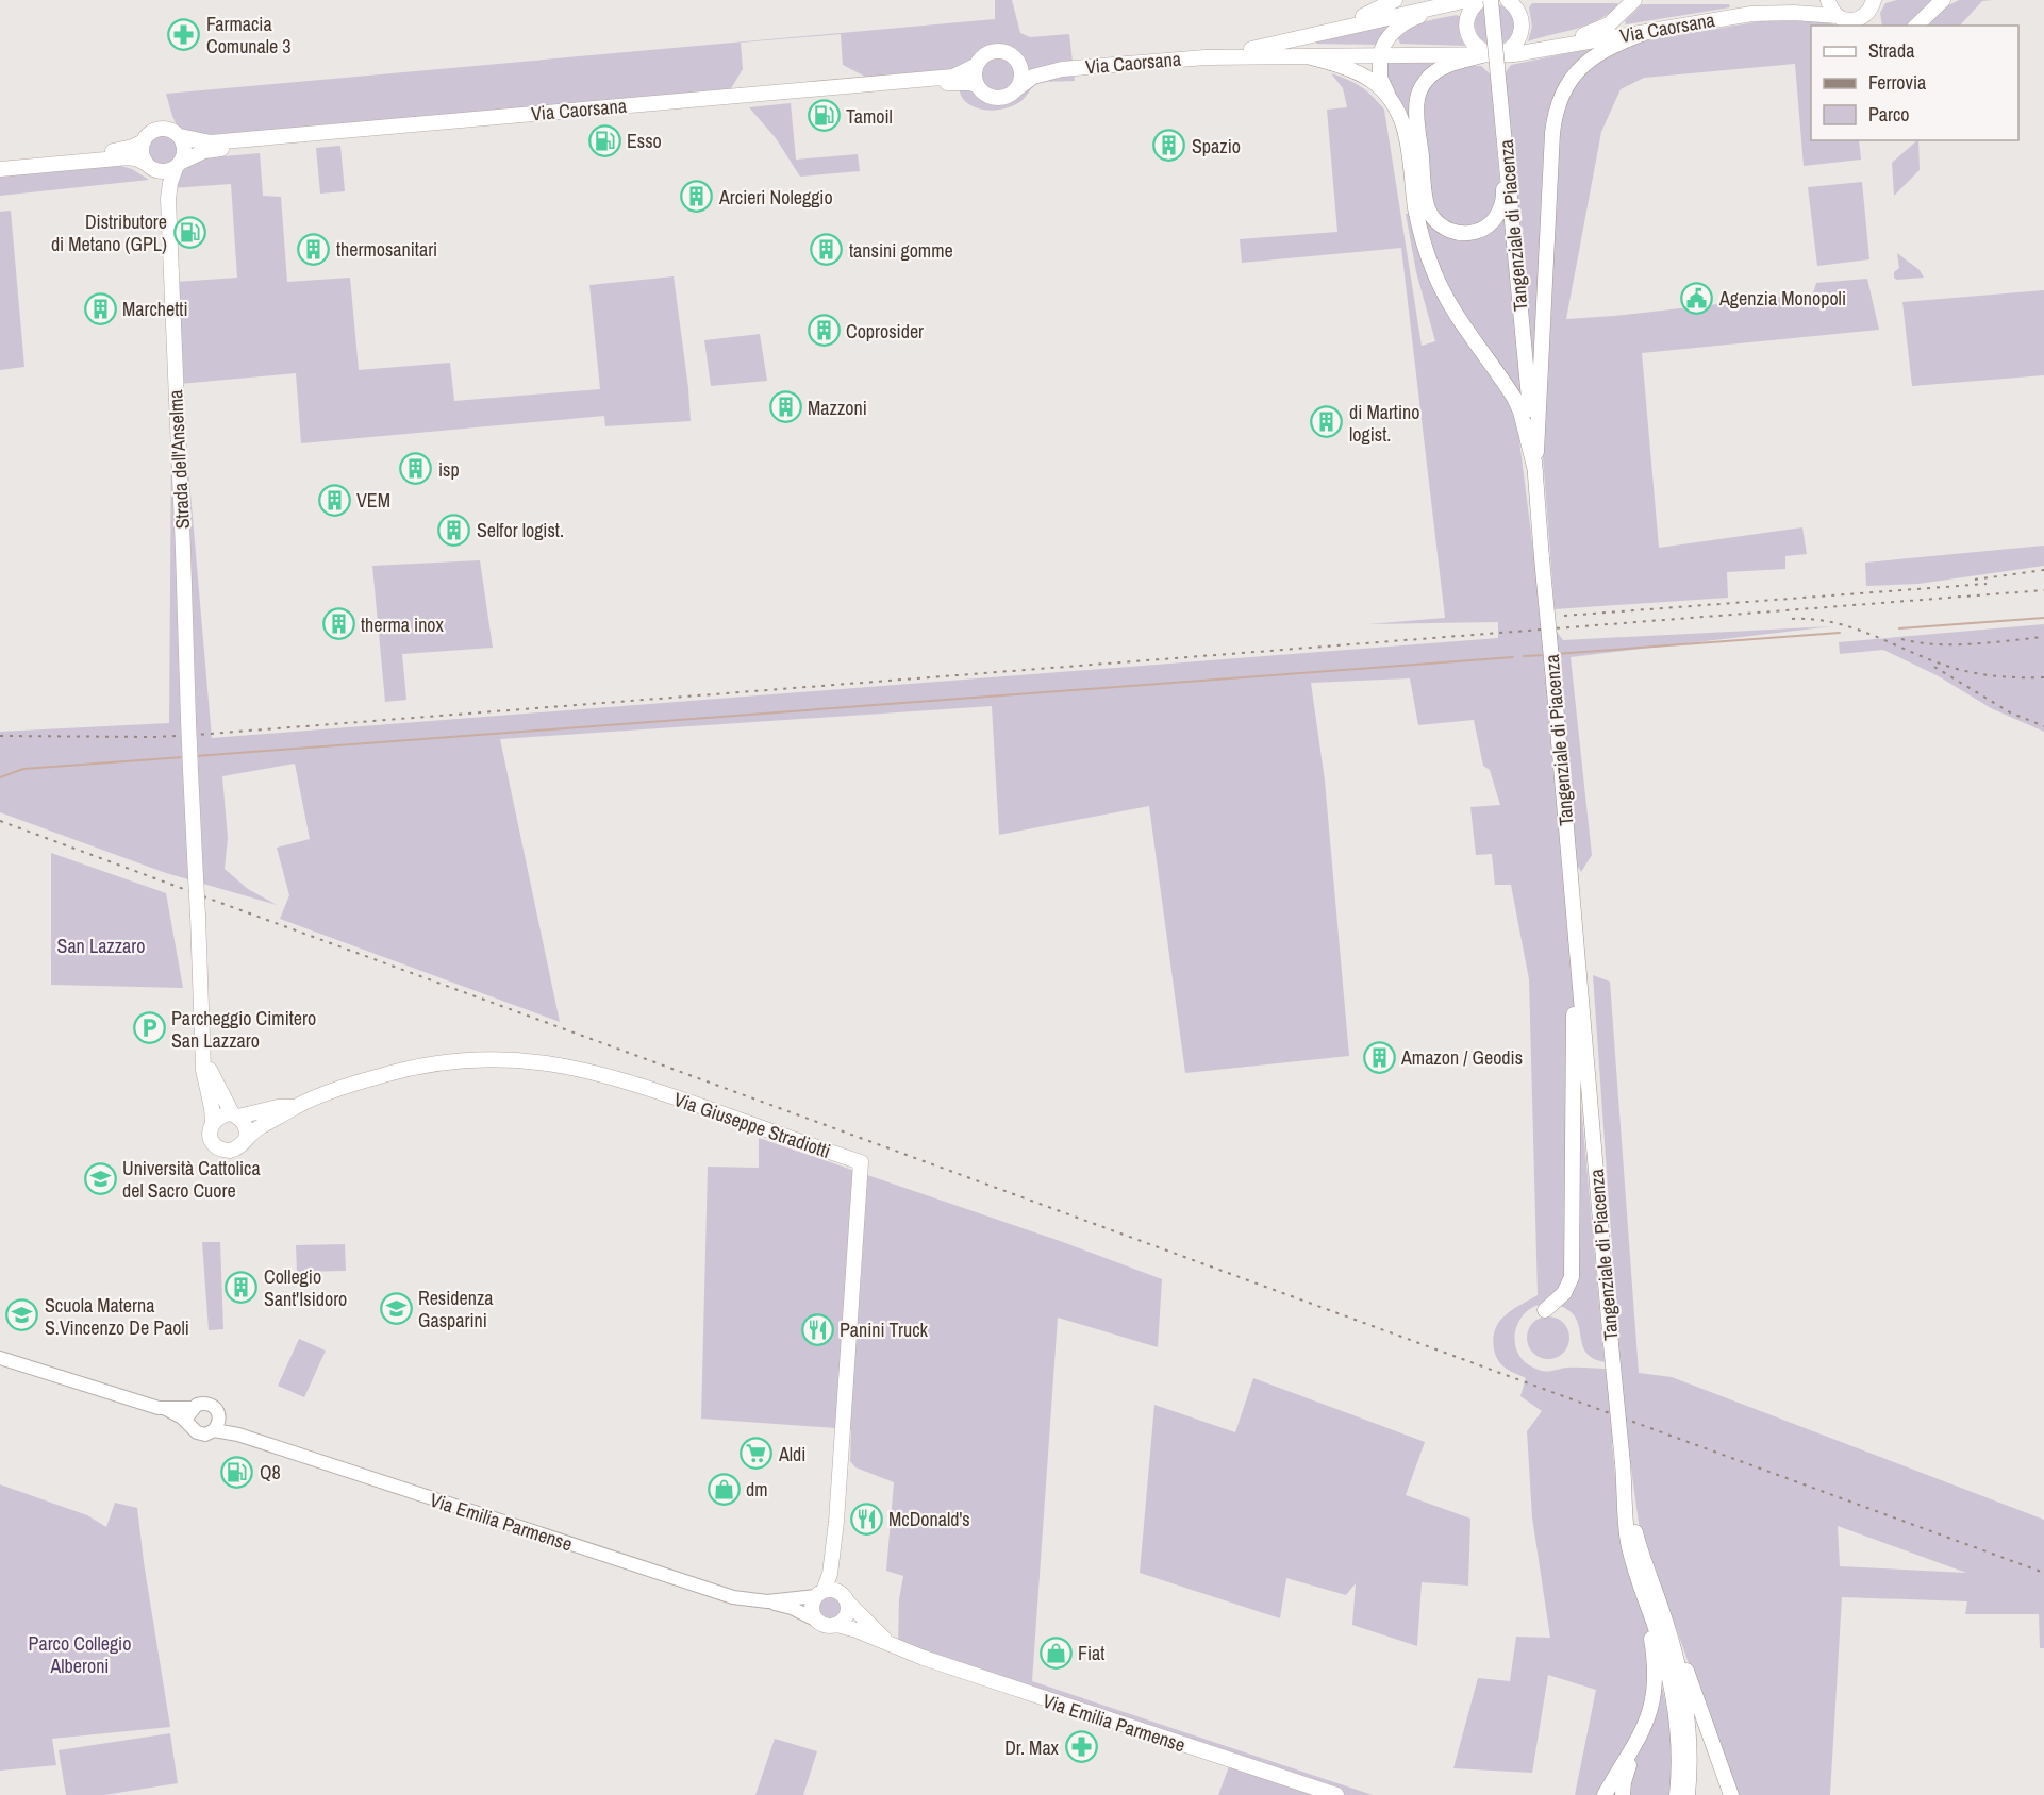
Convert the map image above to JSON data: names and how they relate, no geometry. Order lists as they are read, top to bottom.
{
  "streets": {
    "main road": [
      "Via Caorsana",
      "Tangenziale di Piacenza",
      "Strada dell'Anselma",
      "Via Giuseppe Stradiotti",
      "Via Emilia Parmense"
    ]
  },
  "crossings": [
    ["Via Caorsana", "Strada dell'Anselma"],
    ["Via Giuseppe Stradiotti", "Via Emilia Parmense"]
  ],
  "parks": ["San Lazzaro", "Parco Collegio Alberoni"],
  "places": {
    "pharmacy": ["Farmacia Comunale 3", "Dr. Max"],
    "fuel station": [
      "Tamoil",
      "Esso",
      "Distributore di Metano (GPL)",
      "Q8"
    ],
    "building": [
      "Spazio",
      "Arcieri Noleggio",
      "thermosanitari",
      "tansini gomme",
      "Marchetti",
      "Coprosider",
      "Mazzoni",
      "di Martino logist.",
      "isp",
      "VEM",
      "Selfor logist.",
      "therma inox",
      "Amazon / Geodis",
      "Collegio Sant'Isidoro"
    ],
    "public building": ["Agenzia Monopoli"],
    "parking": ["Parcheggio Cimitero San Lazzaro"],
    "school or university": ["Università Cattolica del Sacro Cuore", "Residenza Gasparini", "Scuola Materna S.Vincenzo De Paoli"],
    "restaurant": ["Panini Truck", "McDonald's"],
    "supermarket": ["Aldi"],
    "shop": ["dm", "Fiat"]
  },
  "legend": ["Strada", "Ferrovia", "Parco"]
}
